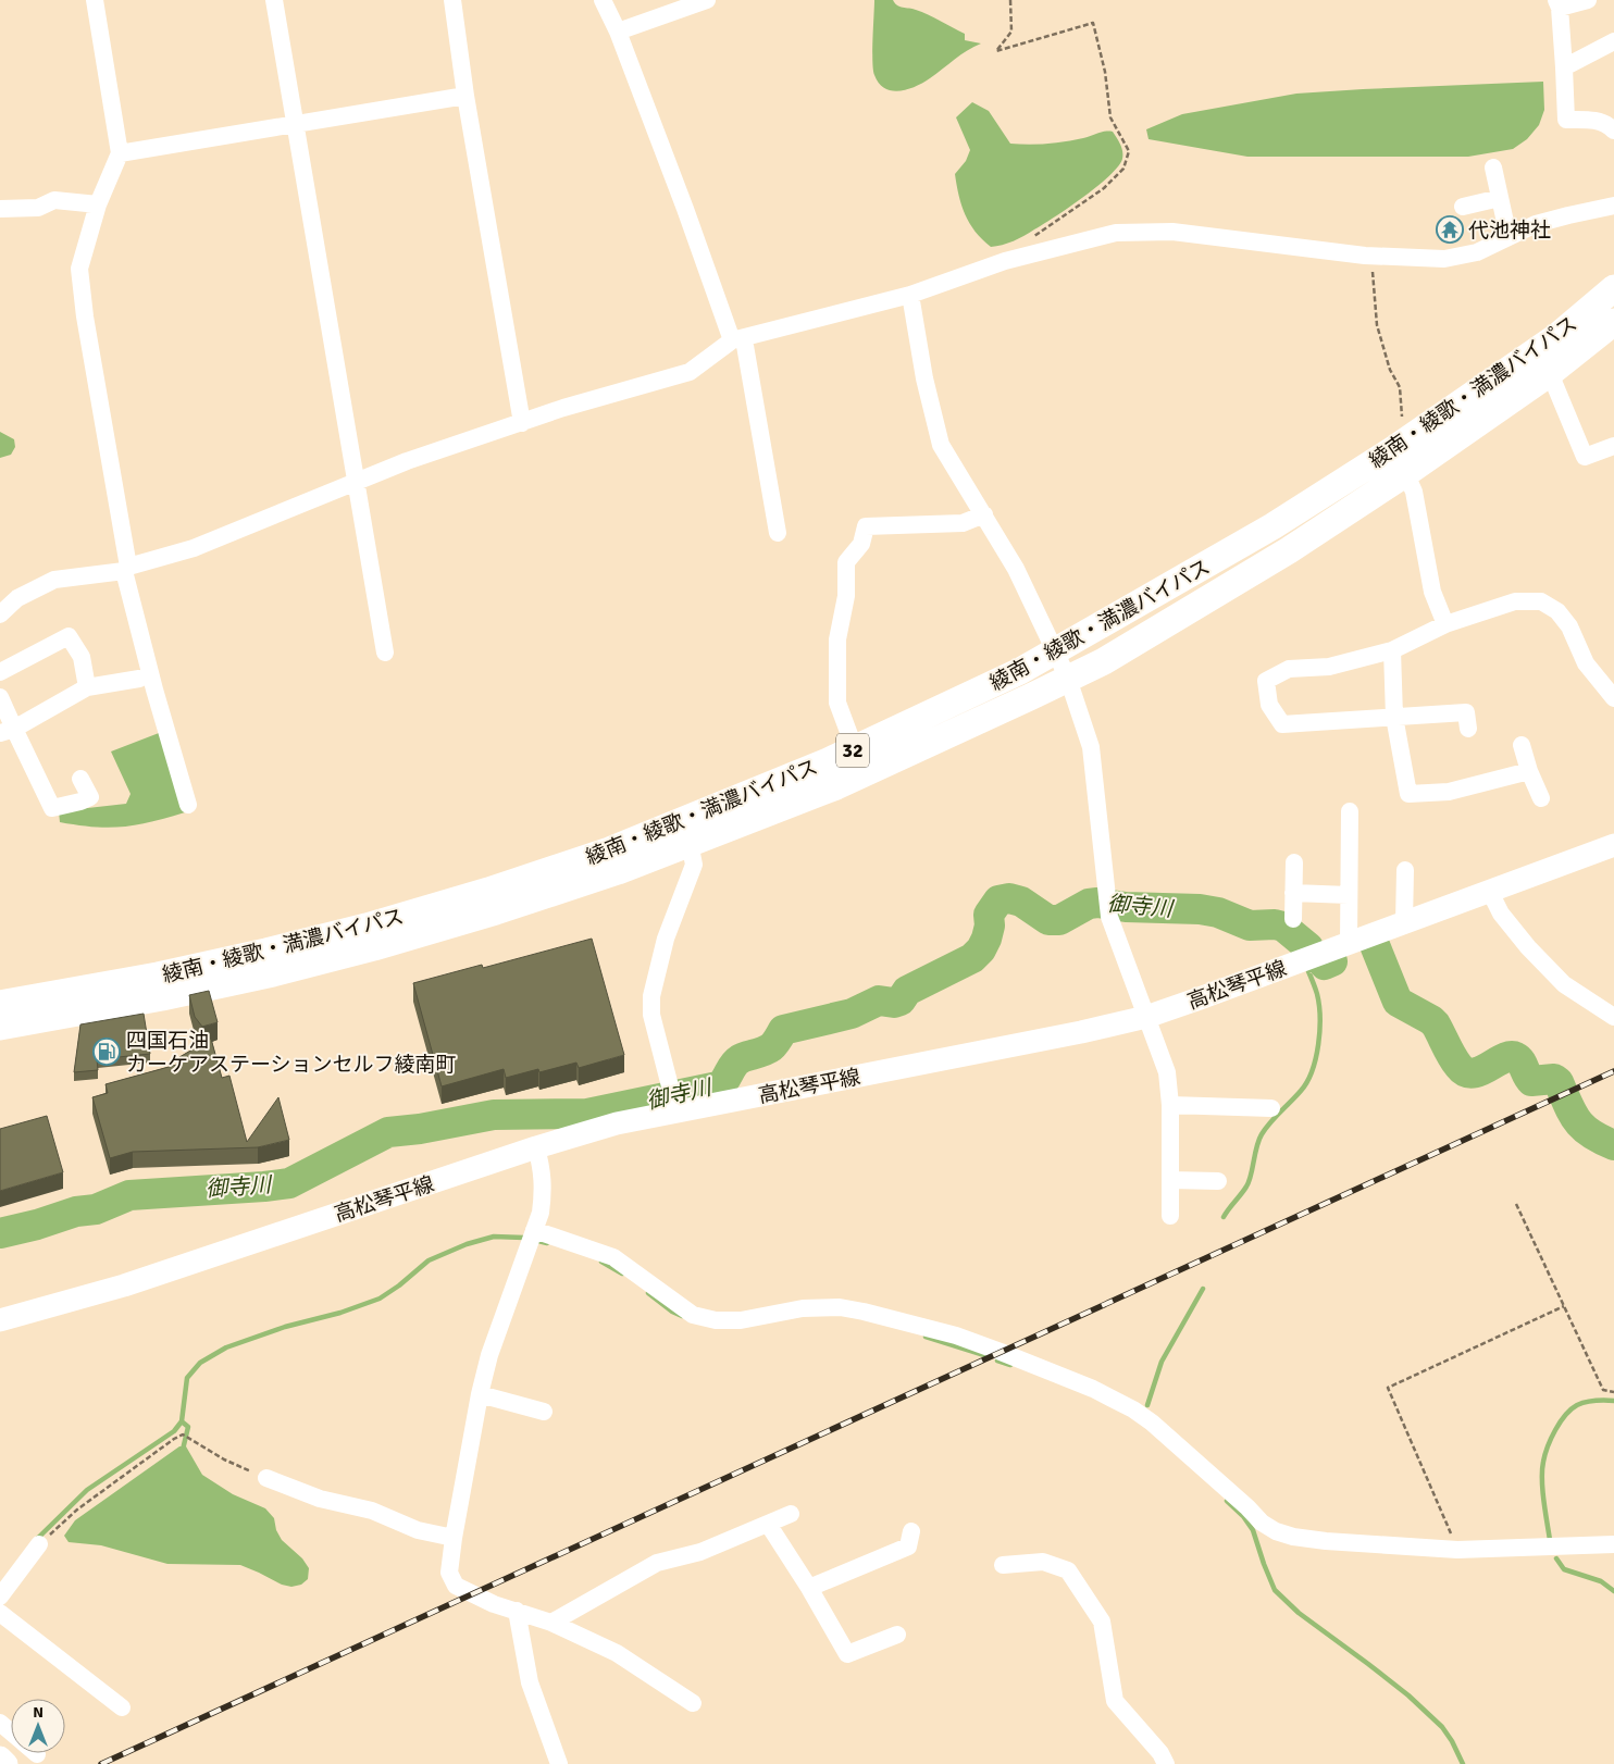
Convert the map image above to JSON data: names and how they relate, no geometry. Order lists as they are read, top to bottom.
{
  "streets": {
    "highway": ["綾南・綾歌・満濃バイパス", "32"],
    "main road": ["高松琴平線"]
  },
  "water": ["御寺川"],
  "places": {
    "temple": ["代池神社"],
    "fuel station": ["四国石油 カーケアステーションセルフ綾南町"]
  },
  "north": "top"
}
